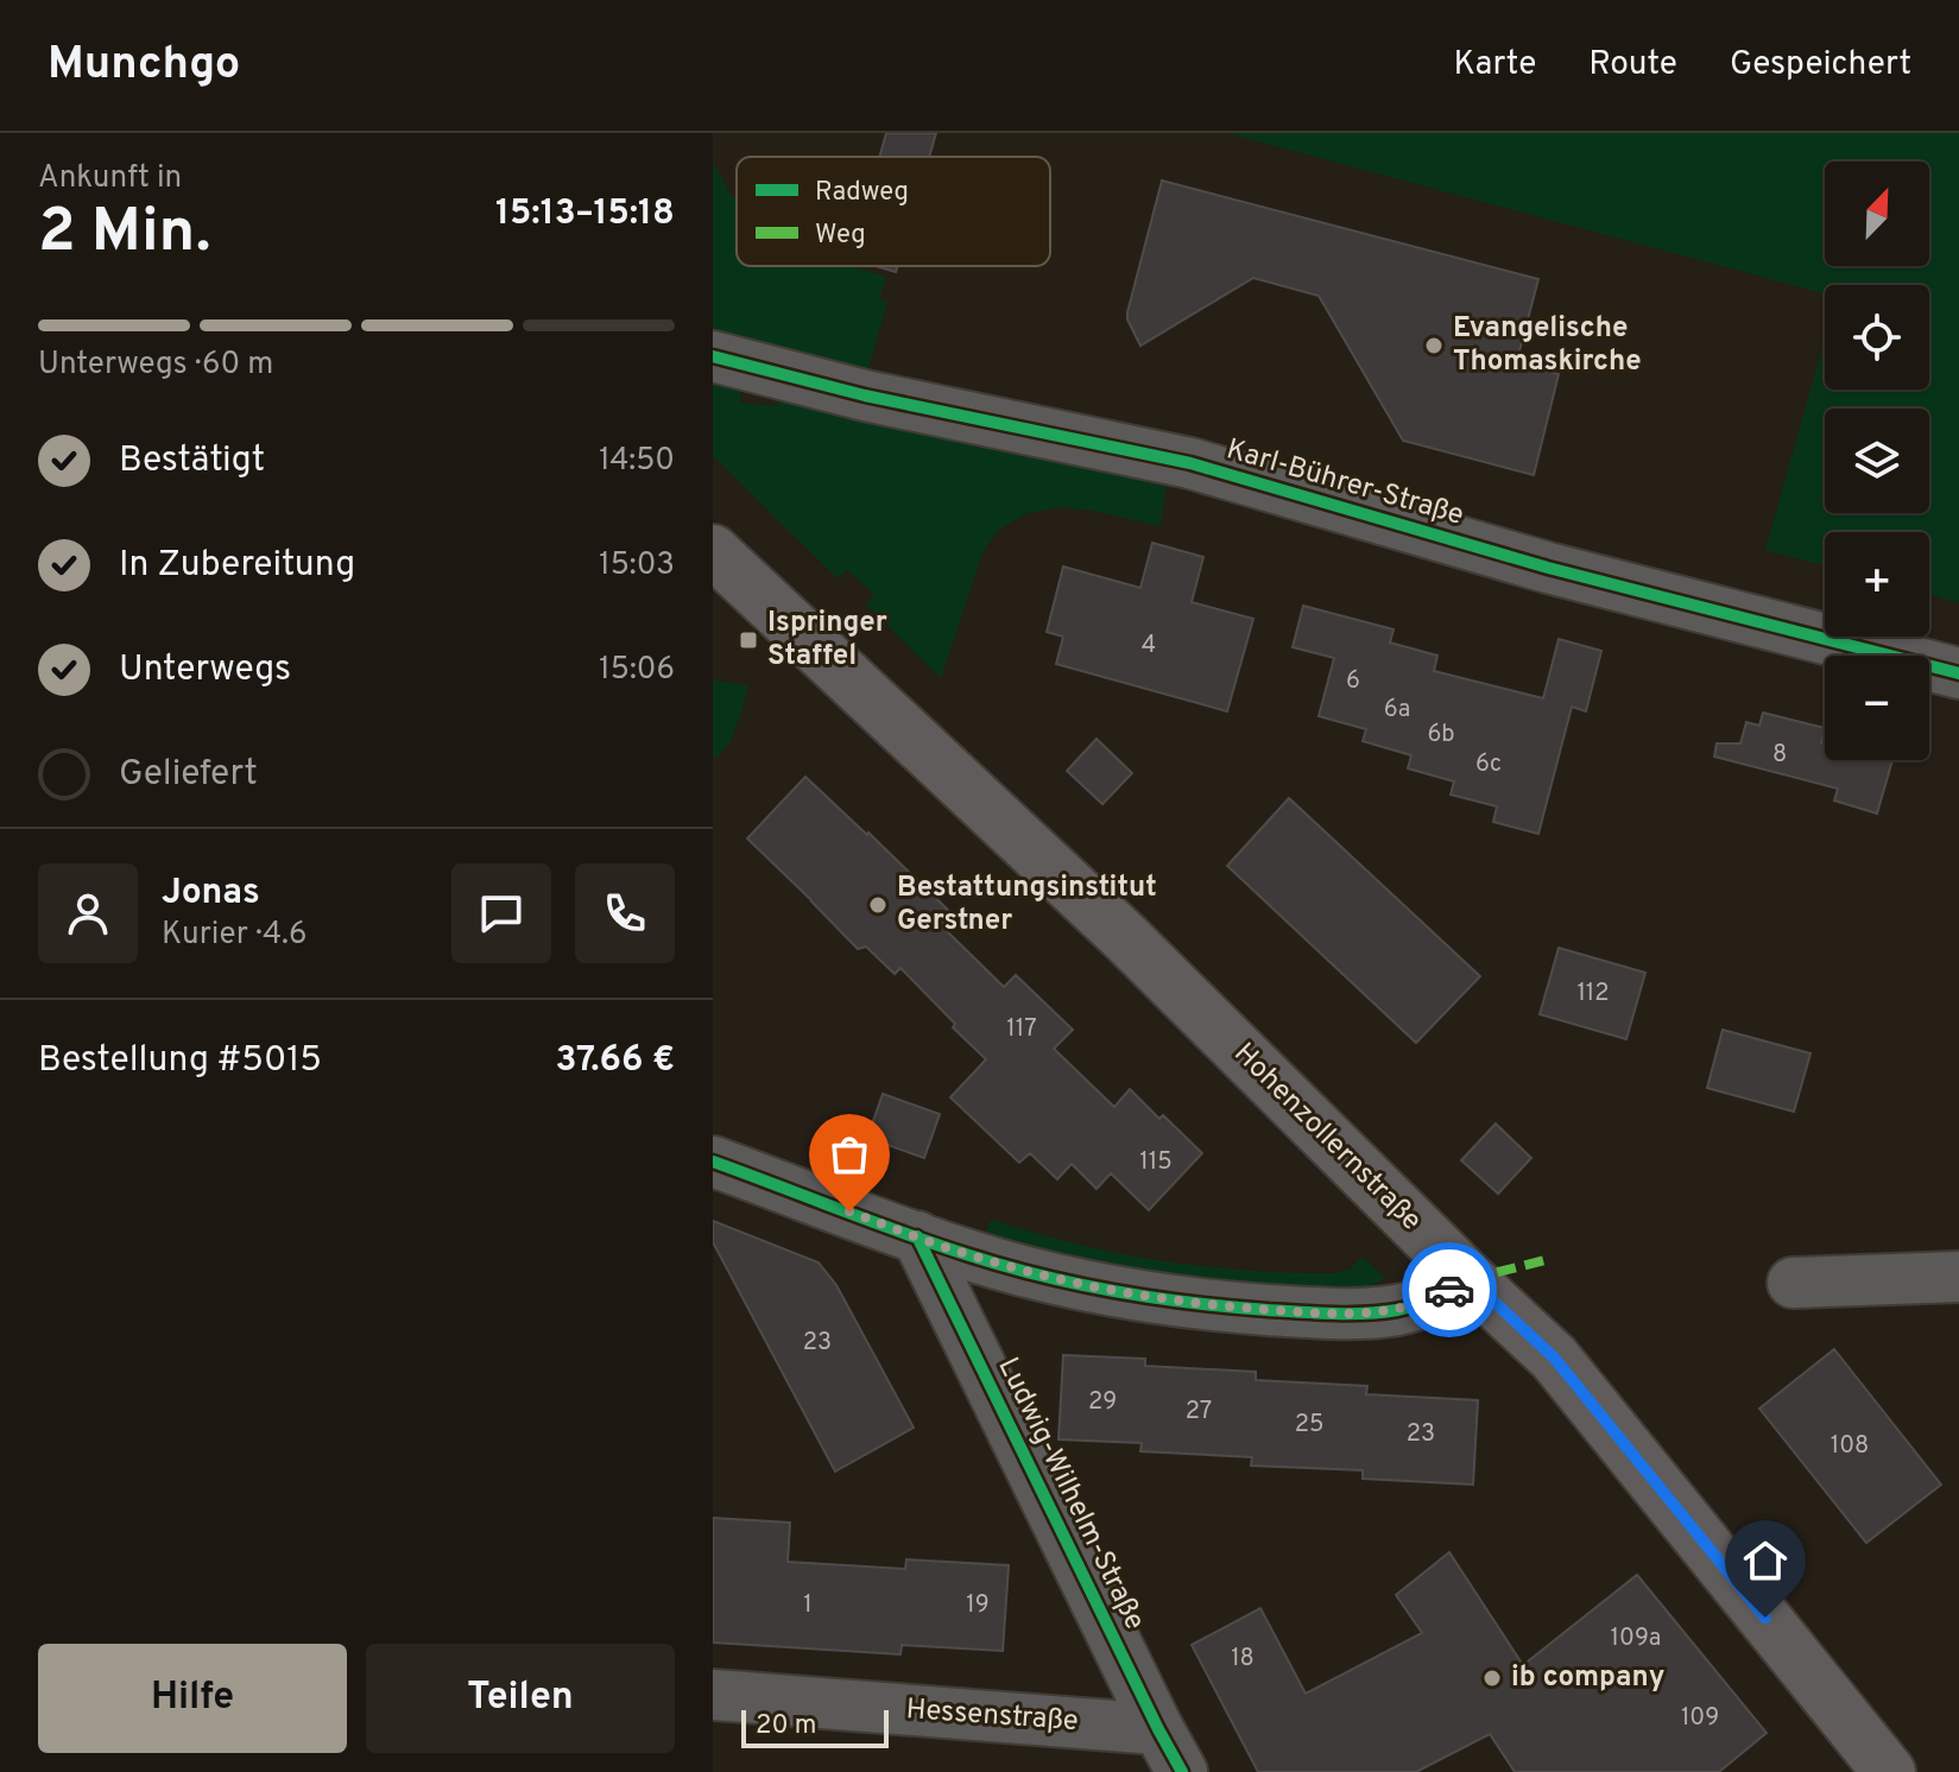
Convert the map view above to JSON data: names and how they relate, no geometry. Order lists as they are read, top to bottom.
{
  "streets": {
    "main road": ["Hohenzollernstraße"],
    "street": ["Karl-Bührer-Straße", "Ludwig-Wilhelm-Straße", "Hessenstraße"]
  },
  "crossings": [
    ["Ludwig-Wilhelm-Straße", "Hessenstraße"]
  ],
  "places": {
    "other": ["Evangelische Thomaskirche", "Bestattungsinstitut Gerstner", "ib company"],
    "transit": ["Ispringer Staffel"]
  },
  "house_numbers": [
    "4",
    "6",
    "6a",
    "6b",
    "8",
    "6c",
    "112",
    "117",
    "115",
    "23",
    "29",
    "27",
    "25",
    "23",
    "108",
    "1",
    "19",
    "109a",
    "18",
    "109"
  ],
  "legend": ["Radweg", "Weg"],
  "scale_bar": "20 m",
  "north": "top right",
  "page": {
    "header": "Munchgo",
    "nav": ["Karte", "Route", "Gespeichert"],
    "heading": ["2 Min.", "Ankunft in", "15:13–15:18"],
    "panel": [
      "Jonas",
      "Kurier · 4.6",
      "Bestellung #5015",
      "37.66 €"
    ],
    "map_buttons": ["+", "−"],
    "bar": "Unterwegs · 60 m",
    "list": [
      ["Bestätigt", "14:50"],
      ["In Zubereitung", "15:03"],
      ["Unterwegs", "15:06"],
      "Geliefert"
    ],
    "buttons": ["Hilfe", "Teilen"],
    "scale": "20 m"
  }
}
